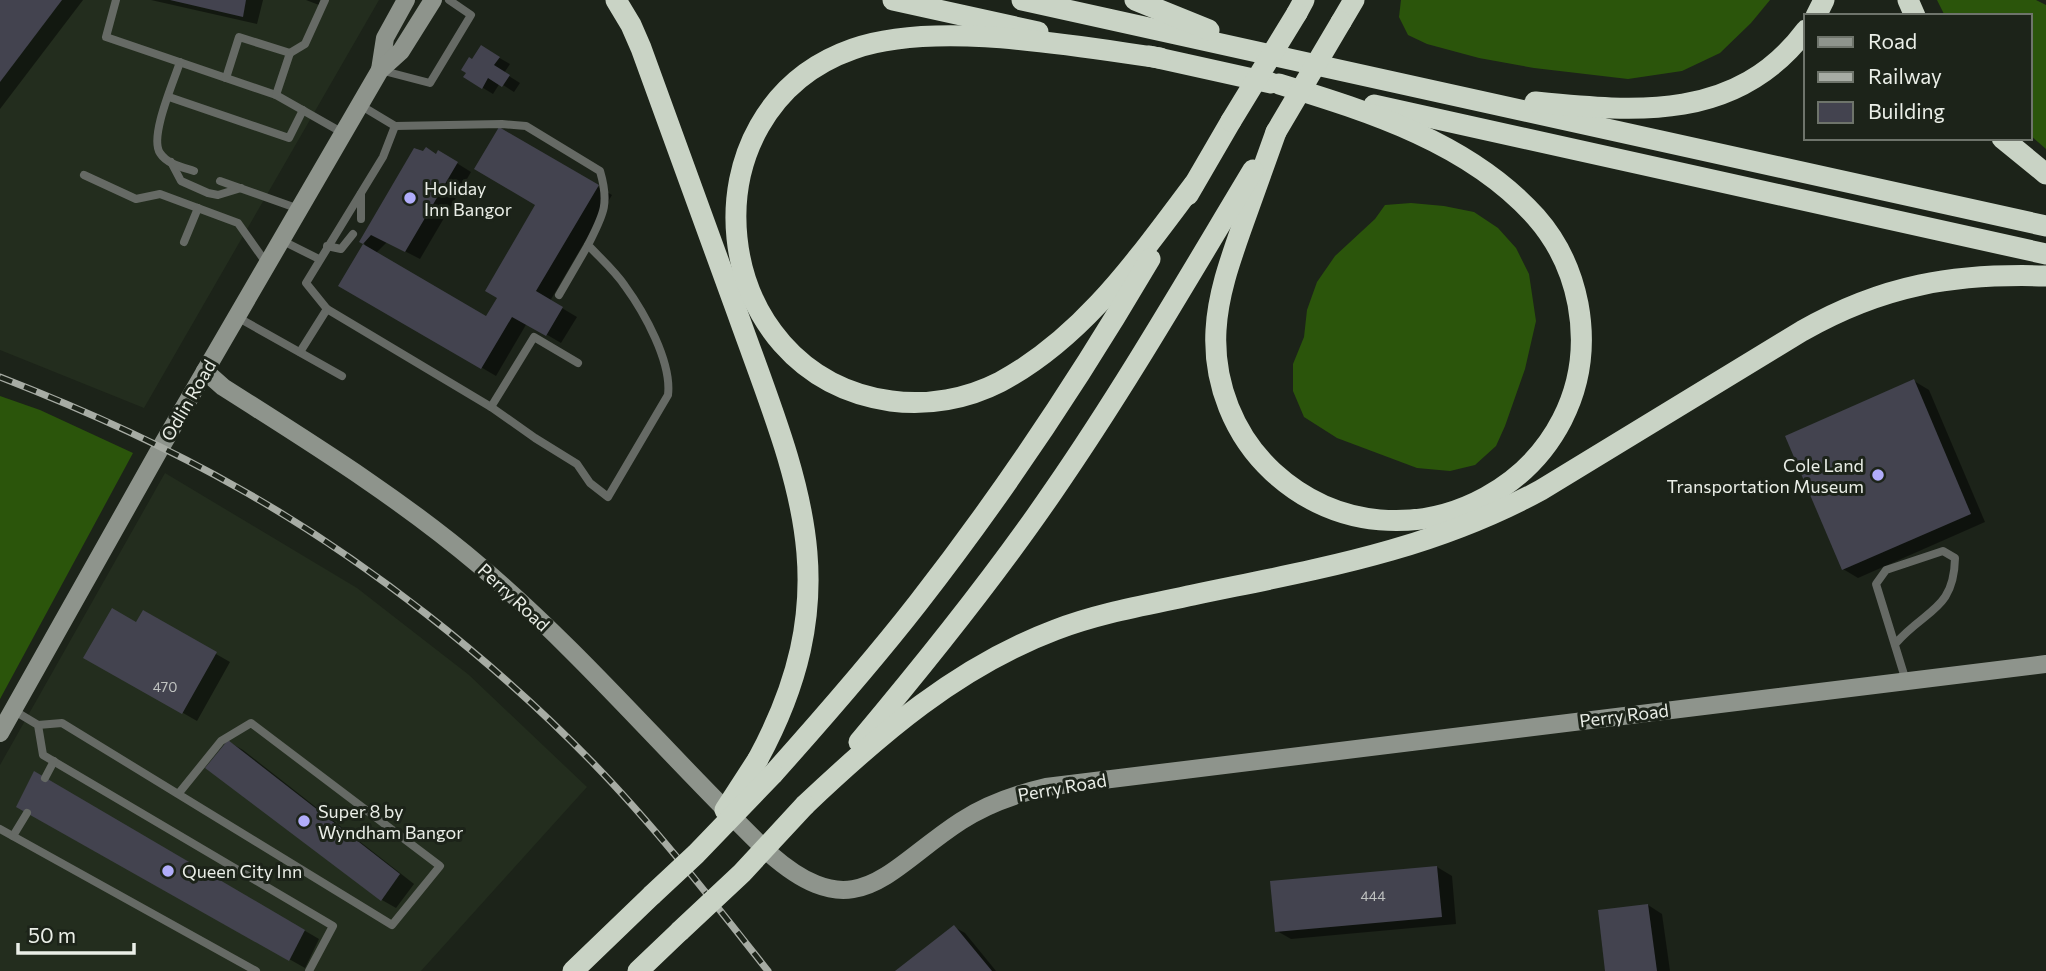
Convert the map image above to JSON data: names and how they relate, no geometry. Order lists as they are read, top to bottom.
{
  "streets": {
    "street": ["Odlin Road", "Perry Road"]
  },
  "crossings": [
    ["Odlin Road", "Perry Road"]
  ],
  "places": [
    "Holiday Inn Bangor",
    "Cole Land Transportation Museum",
    "Super 8 by Wyndham Bangor",
    "Queen City Inn"
  ],
  "house_numbers": ["470", "444"],
  "legend": ["Road", "Railway", "Building"],
  "scale_bar": "50 m"
}
